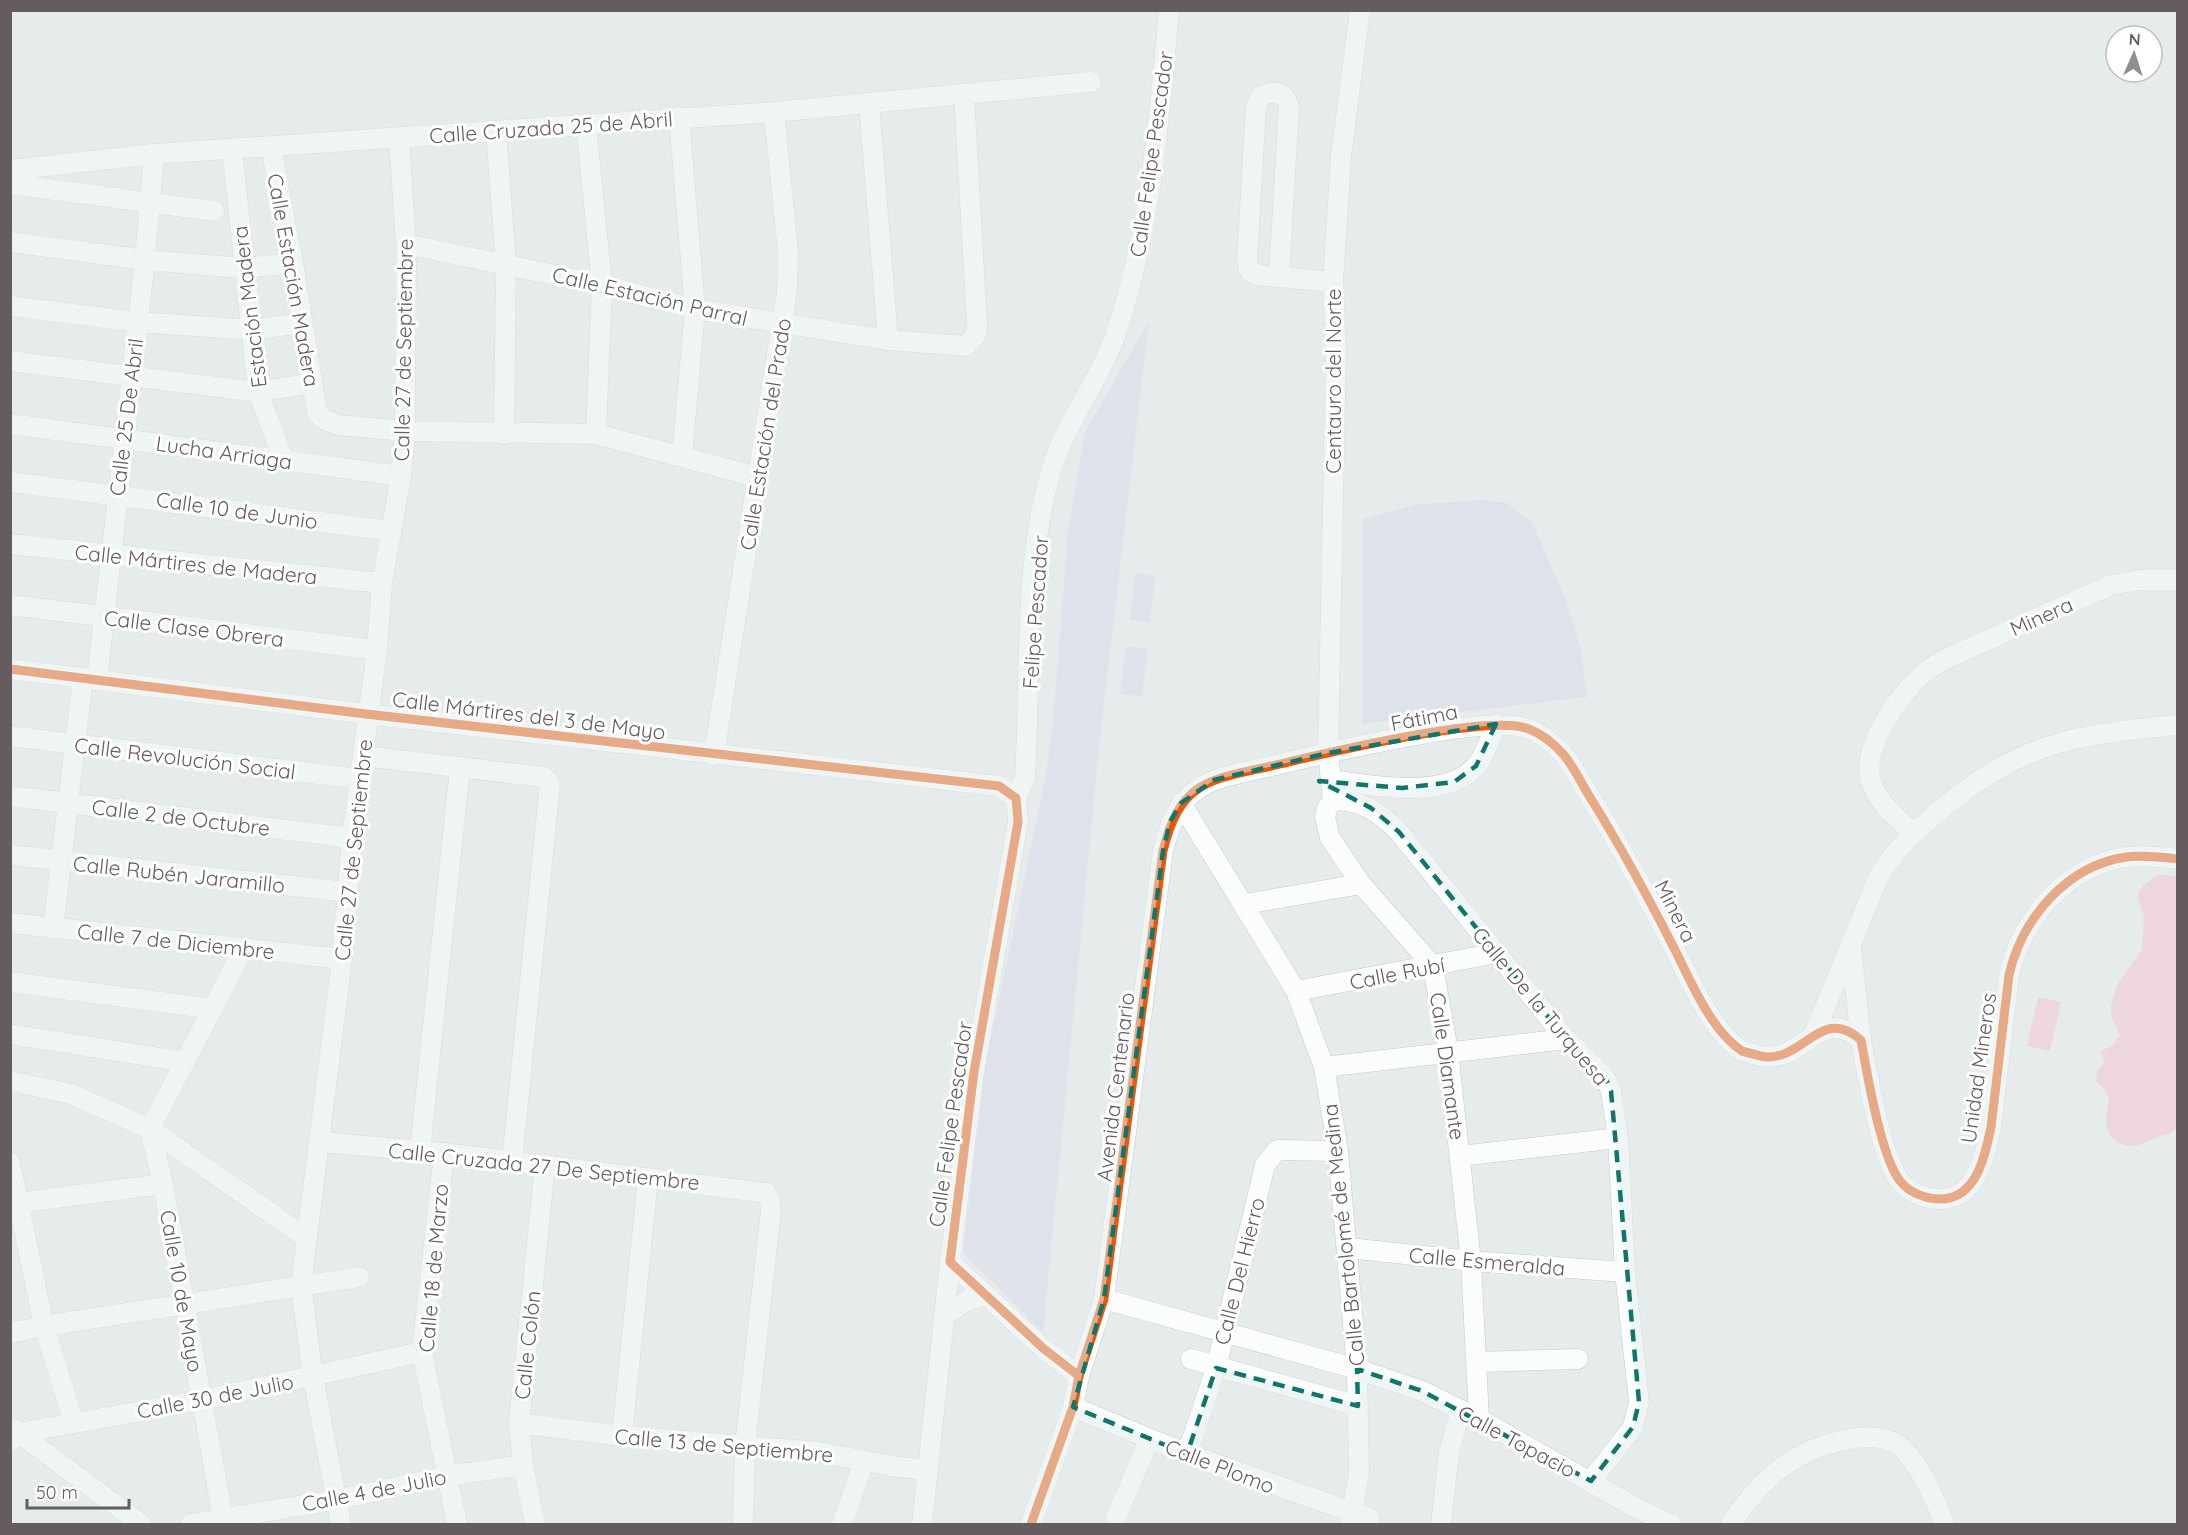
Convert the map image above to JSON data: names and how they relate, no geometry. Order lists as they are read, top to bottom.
{
  "streets": {
    "street": [
      "Calle Cruzada 25 de Abril",
      "Calle Felipe Pescador",
      "Calle Estación Madera",
      "Calle Estación Parral",
      "Estación Madera",
      "Calle 27 de Septiembre",
      "Centauro del Norte",
      "Calle 25 De Abril",
      "Calle Estación del Prado",
      "Lucha Arriaga",
      "Calle 10 de Junio",
      "Calle Mártires de Madera",
      "Felipe Pescador",
      "Minera",
      "Calle Clase Obrera",
      "Calle Mártires del 3 de Mayo",
      "Fátima",
      "Calle Revolución Social",
      "Calle 2 de Octubre",
      "Calle Rubén Jaramillo",
      "Calle 7 de Diciembre",
      "Calle Rubí",
      "Calle De la Turquesa",
      "Calle Diamante",
      "Unidad Mineros",
      "Avenida Centenario",
      "Calle Cruzada 27 De Septiembre",
      "Calle Bartolomé de Medina",
      "Calle Esmeralda",
      "Calle 18 de Marzo",
      "Calle Del Hierro",
      "Calle 10 de Mayo",
      "Calle Colón",
      "Calle 30 de Julio",
      "Calle Topacio",
      "Calle 13 de Septiembre",
      "Calle Plomo",
      "Calle 4 de Julio"
    ]
  },
  "crossings": [
    ["Calle Cruzada 25 de Abril", "Calle Estación Madera"],
    ["Calle Cruzada 25 de Abril", "Calle Estación Parral"],
    ["Calle Cruzada 25 de Abril", "Estación Madera"],
    ["Calle Cruzada 25 de Abril", "Calle 27 de Septiembre"],
    ["Calle Cruzada 25 de Abril", "Calle 25 De Abril"],
    ["Calle Cruzada 25 de Abril", "Calle Estación del Prado"],
    ["Calle Felipe Pescador", "Felipe Pescador"],
    ["Calle Felipe Pescador", "Calle Mártires del 3 de Mayo"],
    ["Calle Felipe Pescador", "Calle 13 de Septiembre"],
    ["Calle Estación Madera", "Calle 27 de Septiembre"],
    ["Calle Estación Parral", "Calle 27 de Septiembre"],
    ["Calle Estación Parral", "Calle Estación del Prado"],
    ["Estación Madera", "Lucha Arriaga"],
    ["Calle 27 de Septiembre", "Lucha Arriaga"],
    ["Calle 27 de Septiembre", "Calle 10 de Junio"],
    ["Calle 27 de Septiembre", "Calle Mártires de Madera"],
    ["Calle 27 de Septiembre", "Calle Clase Obrera"],
    ["Calle 27 de Septiembre", "Calle Mártires del 3 de Mayo"],
    ["Calle 27 de Septiembre", "Calle Revolución Social"],
    ["Calle 27 de Septiembre", "Calle 2 de Octubre"],
    ["Calle 27 de Septiembre", "Calle Rubén Jaramillo"],
    ["Calle 27 de Septiembre", "Calle 7 de Diciembre"],
    ["Calle 27 de Septiembre", "Calle Cruzada 27 De Septiembre"],
    ["Calle 27 de Septiembre", "Calle 30 de Julio"],
    ["Calle 27 de Septiembre", "Calle 4 de Julio"],
    ["Centauro del Norte", "Fátima"],
    ["Centauro del Norte", "Calle Diamante"],
    ["Centauro del Norte", "Avenida Centenario"],
    ["Calle 25 De Abril", "Lucha Arriaga"],
    ["Calle 25 De Abril", "Calle 10 de Junio"],
    ["Calle 25 De Abril", "Calle Mártires de Madera"],
    ["Calle 25 De Abril", "Calle Clase Obrera"],
    ["Calle 25 De Abril", "Calle Mártires del 3 de Mayo"],
    ["Calle 25 De Abril", "Calle Revolución Social"],
    ["Calle 25 De Abril", "Calle 2 de Octubre"],
    ["Calle 25 De Abril", "Calle Rubén Jaramillo"],
    ["Calle 25 De Abril", "Calle 7 de Diciembre"],
    ["Calle Estación del Prado", "Calle Mártires del 3 de Mayo"],
    ["Felipe Pescador", "Calle Mártires del 3 de Mayo"],
    ["Minera", "Fátima"],
    ["Fátima", "Calle Diamante"],
    ["Fátima", "Avenida Centenario"],
    ["Calle Rubí", "Calle De la Turquesa"],
    ["Calle Rubí", "Calle Diamante"],
    ["Calle Rubí", "Calle Bartolomé de Medina"],
    ["Calle De la Turquesa", "Calle Diamante"],
    ["Calle De la Turquesa", "Calle Esmeralda"],
    ["Calle De la Turquesa", "Calle Topacio"],
    ["Calle Diamante", "Avenida Centenario"],
    ["Calle Diamante", "Calle Esmeralda"],
    ["Calle Diamante", "Calle Topacio"],
    ["Avenida Centenario", "Calle Bartolomé de Medina"],
    ["Avenida Centenario", "Calle Topacio"],
    ["Avenida Centenario", "Calle Plomo"],
    ["Calle Cruzada 27 De Septiembre", "Calle 18 de Marzo"],
    ["Calle Cruzada 27 De Septiembre", "Calle Colón"],
    ["Calle Cruzada 27 De Septiembre", "Calle 13 de Septiembre"],
    ["Calle Bartolomé de Medina", "Calle Esmeralda"],
    ["Calle Bartolomé de Medina", "Calle Del Hierro"],
    ["Calle Bartolomé de Medina", "Calle Topacio"],
    ["Calle Bartolomé de Medina", "Calle Plomo"],
    ["Calle 18 de Marzo", "Calle 30 de Julio"],
    ["Calle 18 de Marzo", "Calle 4 de Julio"],
    ["Calle Del Hierro", "Calle Topacio"],
    ["Calle Del Hierro", "Calle Plomo"],
    ["Calle 10 de Mayo", "Calle 30 de Julio"],
    ["Calle 10 de Mayo", "Calle 4 de Julio"],
    ["Calle Colón", "Calle 13 de Septiembre"],
    ["Calle Colón", "Calle 4 de Julio"]
  ],
  "scale_bar": "50 m",
  "north": "top"
}
